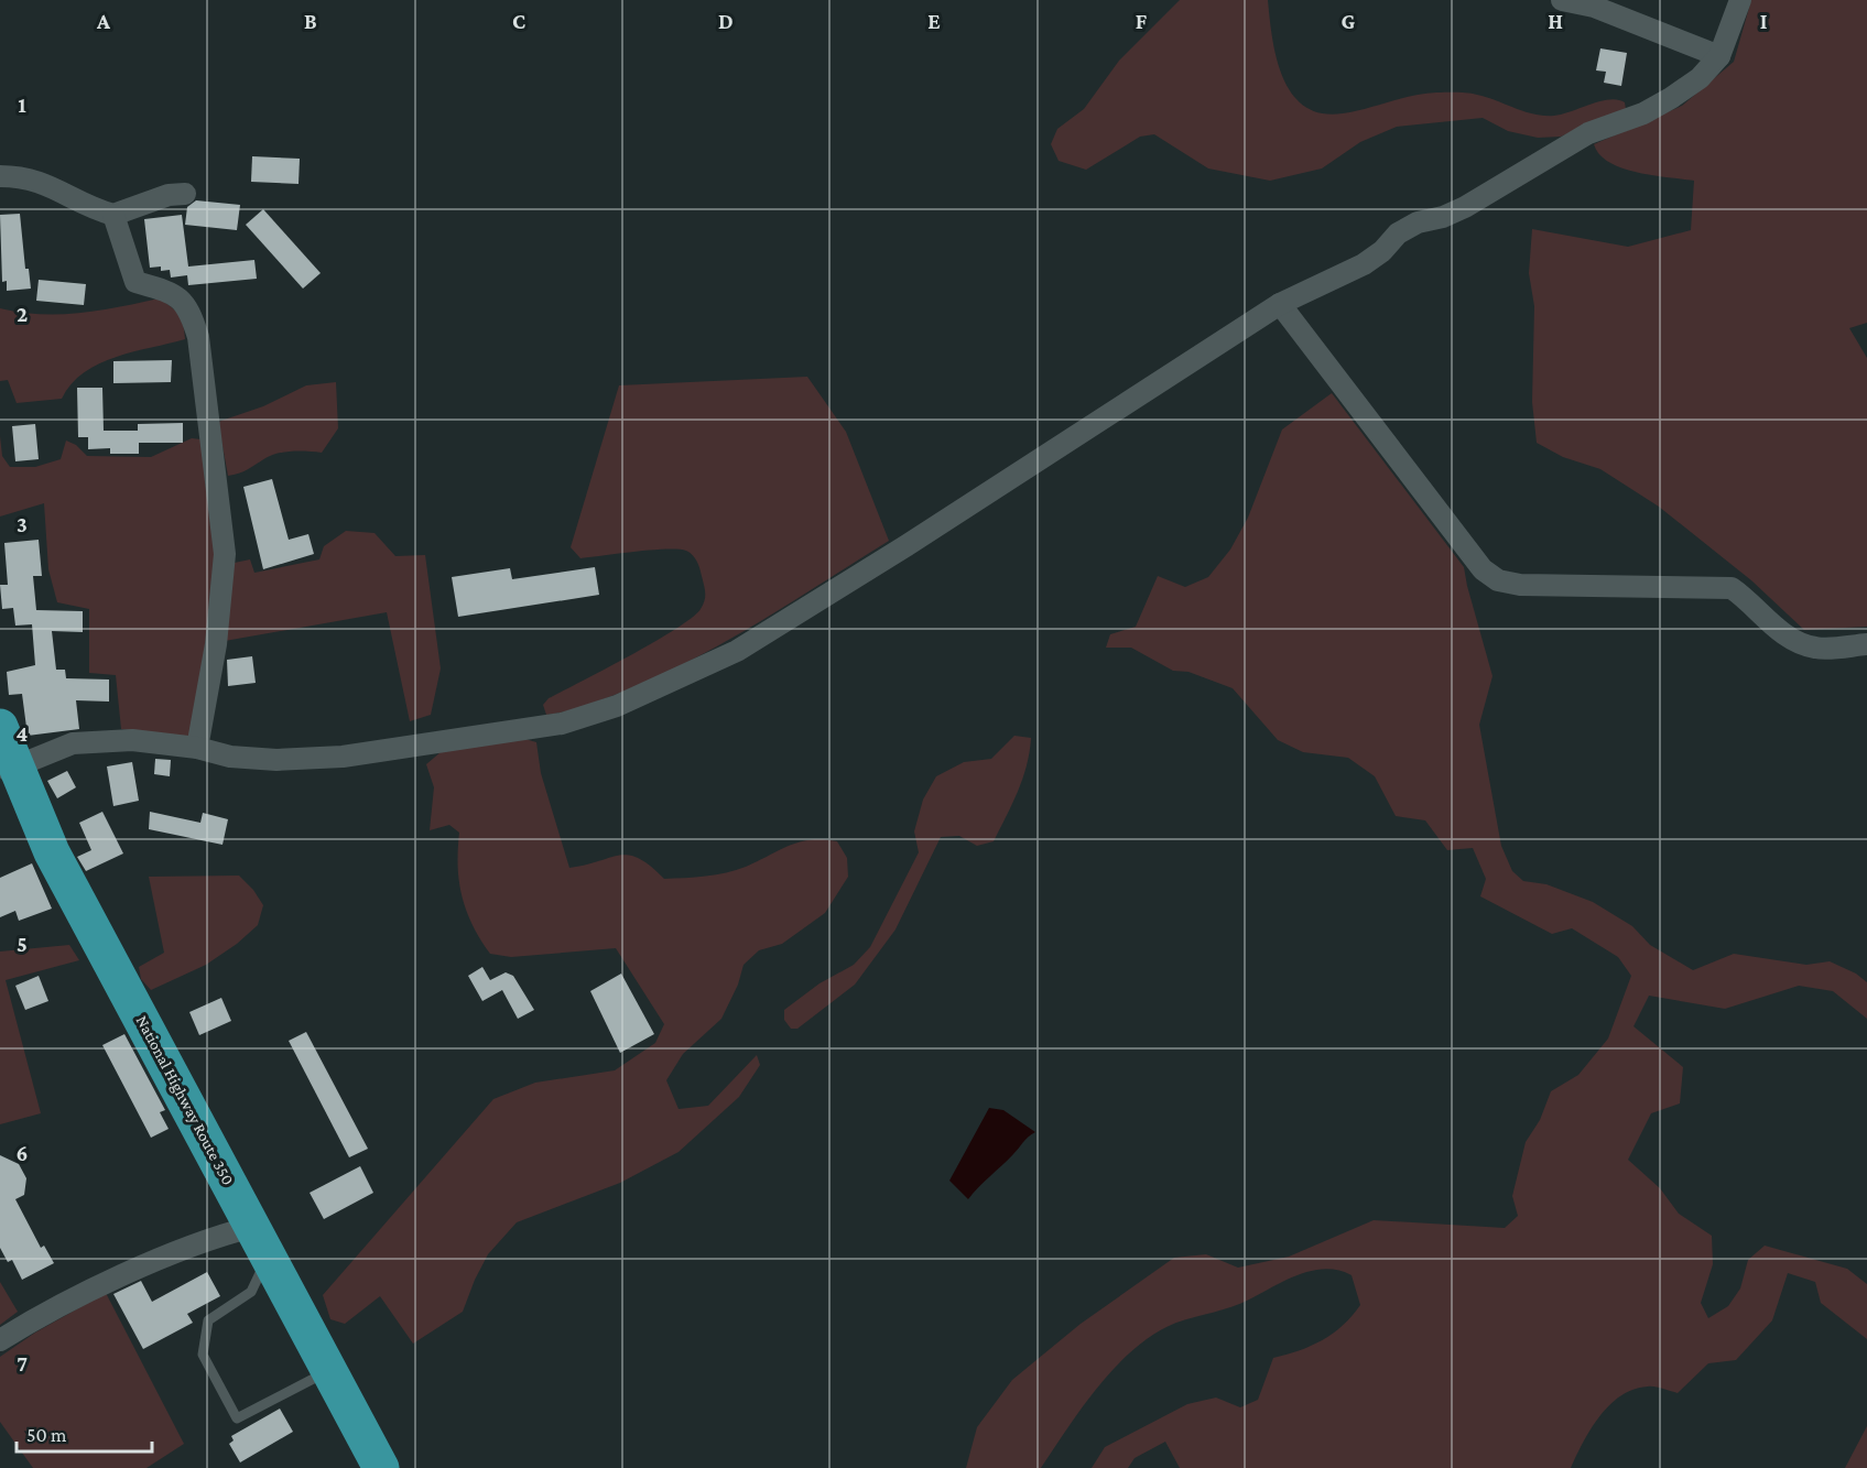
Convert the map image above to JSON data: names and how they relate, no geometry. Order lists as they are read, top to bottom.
{
  "streets": {
    "highway": ["National Highway Route 350"]
  },
  "scale_bar": "50 m",
  "grid": {
    "columns": [
      "A",
      "B",
      "C",
      "D",
      "E",
      "F",
      "G",
      "H",
      "I"
    ],
    "rows": [
      "1",
      "2",
      "3",
      "4",
      "5",
      "6",
      "7"
    ]
  }
}
